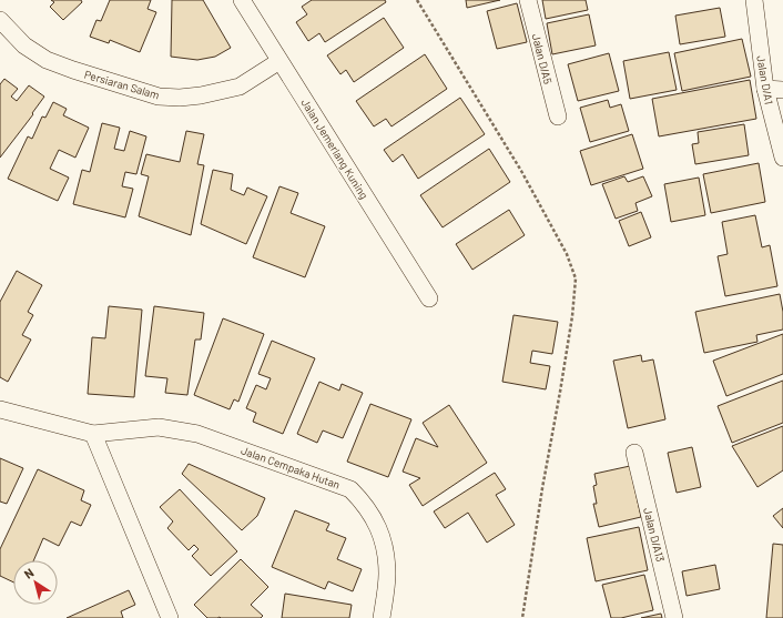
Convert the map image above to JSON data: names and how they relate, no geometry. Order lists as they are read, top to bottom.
{
  "streets": {
    "street": [
      "Jalan D/A5",
      "Jalan D/A1",
      "Persiaran Salam",
      "Jalan Jemerlang Kuning",
      "Jalan Cempaka Hutan",
      "Jalan D/A13"
    ]
  },
  "crossings": [
    ["Persiaran Salam", "Jalan Jemerlang Kuning"]
  ],
  "north": "top left"
}
